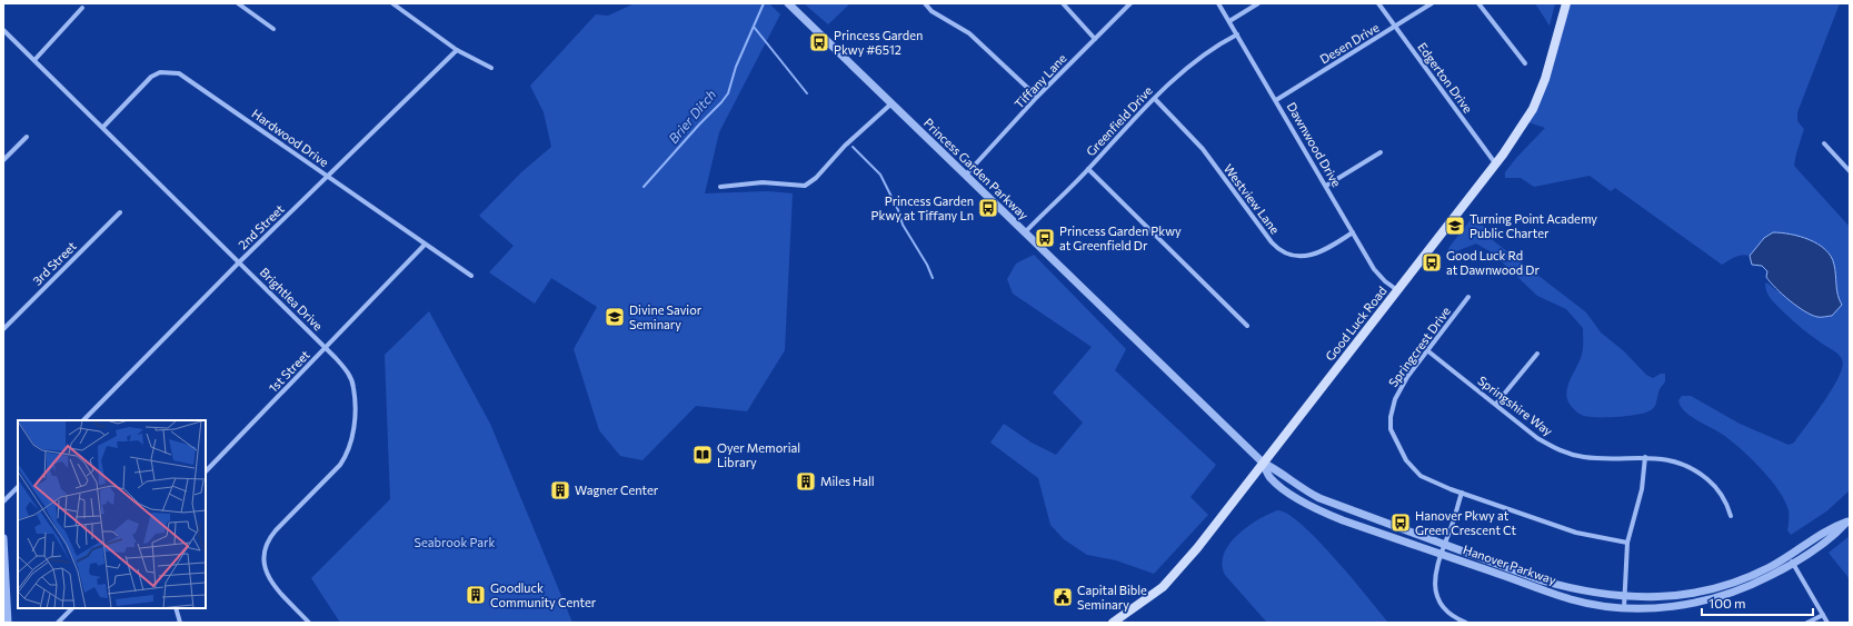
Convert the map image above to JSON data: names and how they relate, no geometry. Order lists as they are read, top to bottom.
{
  "streets": {
    "main road": ["Good Luck Road"],
    "street": [
      "Desen Drive",
      "Edgerton Drive",
      "Tiffany Lane",
      "Greenfield Drive",
      "Hardwood Drive",
      "Dawnwood Drive",
      "Princess Garden Parkway",
      "Westview Lane",
      "2nd Street",
      "3rd Street",
      "Brightlea Drive",
      "Springcrest Drive",
      "1st Street",
      "Springshire Way",
      "Hanover Parkway"
    ]
  },
  "crossings": [
    ["Desen Drive", "Edgerton Drive"],
    ["Desen Drive", "Dawnwood Drive"],
    ["Edgerton Drive", "Good Luck Road"],
    ["Tiffany Lane", "Princess Garden Parkway"],
    ["Greenfield Drive", "Dawnwood Drive"],
    ["Greenfield Drive", "Princess Garden Parkway"],
    ["Greenfield Drive", "Westview Lane"],
    ["Hardwood Drive", "2nd Street"],
    ["Hardwood Drive", "Brightlea Drive"],
    ["Hardwood Drive", "1st Street"],
    ["Dawnwood Drive", "Westview Lane"],
    ["Dawnwood Drive", "Good Luck Road"],
    ["Princess Garden Parkway", "Good Luck Road"],
    ["Princess Garden Parkway", "Hanover Parkway"],
    ["2nd Street", "Brightlea Drive"],
    ["Brightlea Drive", "1st Street"],
    ["Good Luck Road", "Hanover Parkway"],
    ["Springcrest Drive", "Springshire Way"]
  ],
  "water": ["Brier Ditch"],
  "parks": ["Seabrook Park"],
  "places": {
    "bus stop": [
      "Princess Garden Pkwy #6512",
      "Princess Garden Pkwy at Tiffany Ln",
      "Princess Garden Pkwy at Greenfield Dr",
      "Good Luck Rd at Dawnwood Dr",
      "Hanover Pkwy at Green Crescent Ct"
    ],
    "school or university": ["Turning Point Academy Public Charter", "Divine Savior Seminary"],
    "library": ["Oyer Memorial Library"],
    "building": ["Miles Hall", "Wagner Center", "Goodluck Community Center"],
    "public building": ["Capital Bible Seminary"]
  },
  "scale_bar": "100 m"
}
